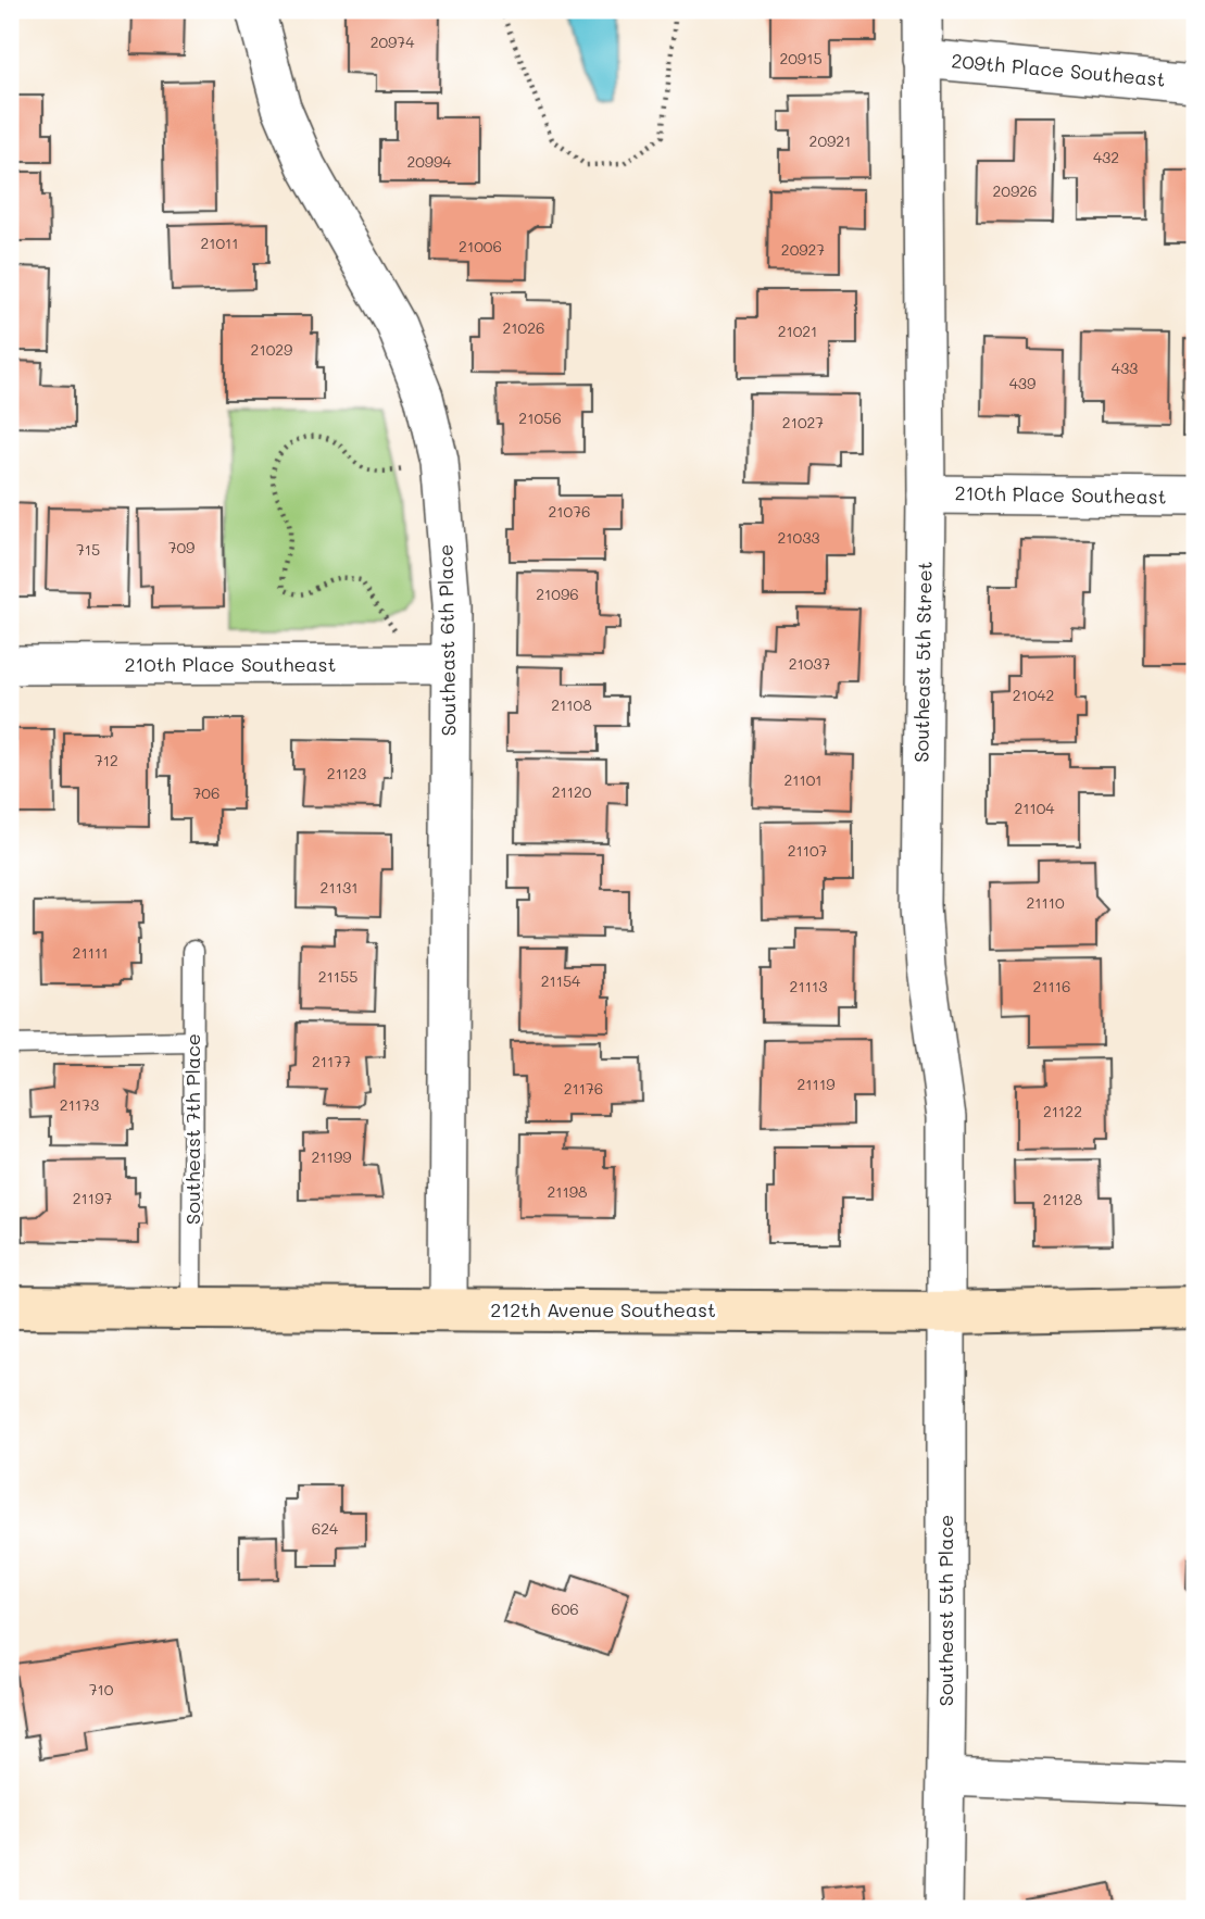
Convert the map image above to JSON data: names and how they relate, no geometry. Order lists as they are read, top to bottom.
{
  "streets": {
    "street": [
      "209th Place Southeast",
      "210th Place Southeast",
      "Southeast 6th Place",
      "Southeast 5th Street",
      "212th Avenue Southeast",
      "Southeast 5th Place"
    ],
    "lane": ["Southeast 7th Place"]
  },
  "crossings": [
    ["209th Place Southeast", "Southeast 5th Street"],
    ["210th Place Southeast", "Southeast 6th Place"],
    ["210th Place Southeast", "Southeast 5th Street"],
    ["Southeast 6th Place", "212th Avenue Southeast"],
    ["Southeast 5th Street", "212th Avenue Southeast"],
    ["Southeast 5th Street", "Southeast 5th Place"],
    ["Southeast 7th Place", "212th Avenue Southeast"],
    ["212th Avenue Southeast", "Southeast 5th Place"]
  ],
  "house_numbers": [
    "20974",
    "20915",
    "20921",
    "432",
    "20994",
    "20926",
    "21011",
    "21006",
    "20927",
    "21026",
    "21021",
    "21029",
    "433",
    "439",
    "21056",
    "21027",
    "21076",
    "21033",
    "709",
    "715",
    "21096",
    "21037",
    "21042",
    "21108",
    "712",
    "21123",
    "21101",
    "21120",
    "706",
    "21104",
    "21107",
    "21131",
    "21110",
    "21111",
    "21155",
    "21154",
    "21113",
    "21116",
    "21177",
    "21119",
    "21176",
    "21173",
    "21122",
    "21199",
    "21198",
    "21197",
    "21128",
    "624",
    "606",
    "710"
  ]
}
